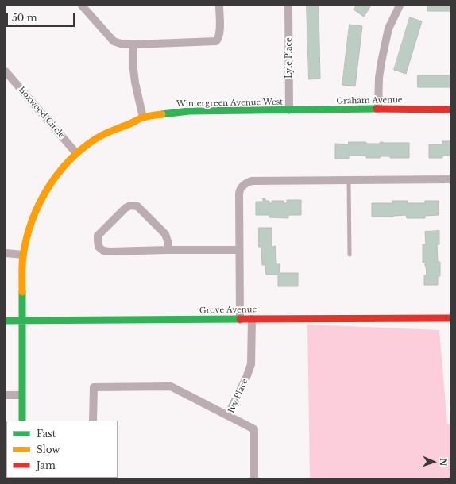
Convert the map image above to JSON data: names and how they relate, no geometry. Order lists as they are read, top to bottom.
{
  "streets": {
    "street": [
      "Lyle Place",
      "Graham Avenue",
      "Wintergreen Avenue West",
      "Boxwood Circle",
      "Grove Avenue",
      "Ivy Place"
    ]
  },
  "crossings": [
    ["Lyle Place", "Graham Avenue"],
    ["Lyle Place", "Wintergreen Avenue West"],
    ["Graham Avenue", "Wintergreen Avenue West"],
    ["Wintergreen Avenue West", "Boxwood Circle"],
    ["Wintergreen Avenue West", "Grove Avenue"],
    ["Grove Avenue", "Ivy Place"]
  ],
  "legend": ["Fast", "Slow", "Jam"],
  "scale_bar": "50 m",
  "north": "right"
}
